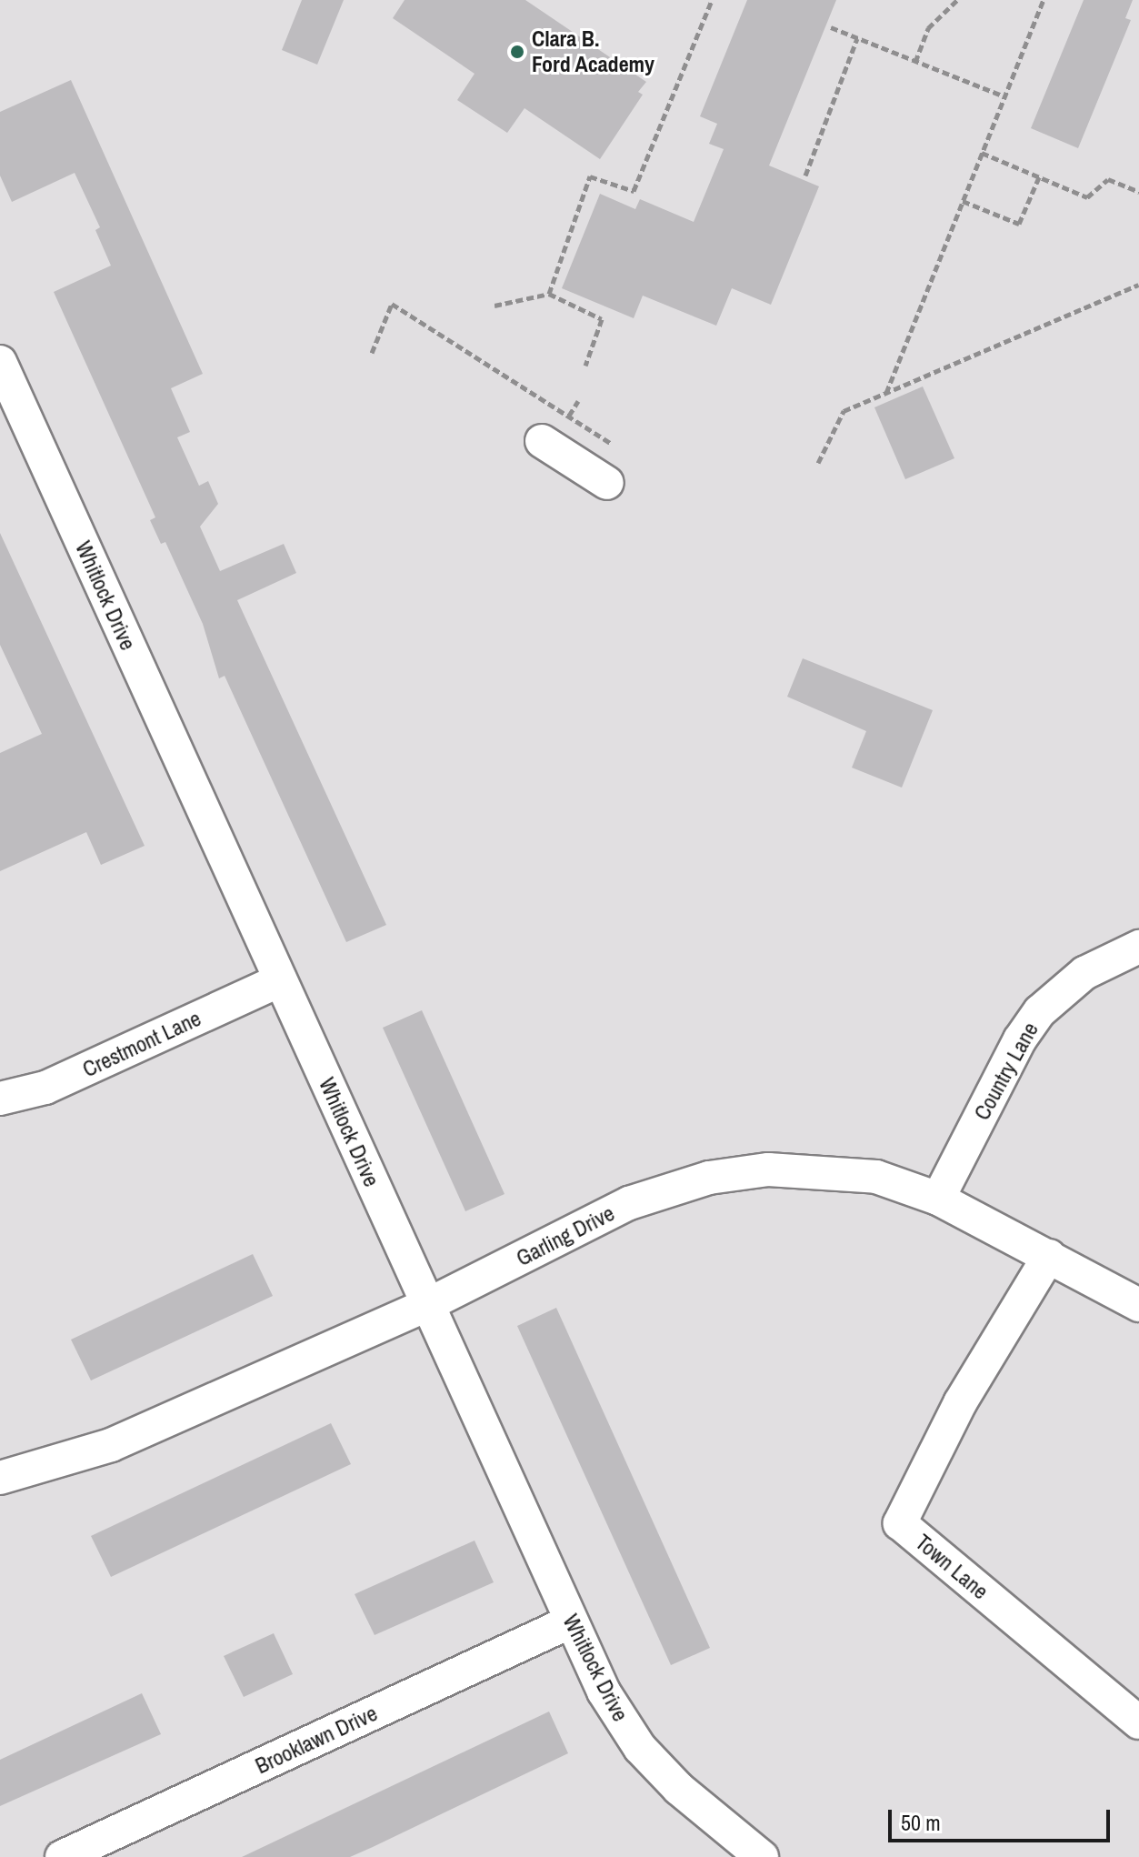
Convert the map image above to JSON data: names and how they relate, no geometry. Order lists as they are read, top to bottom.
{
  "streets": {
    "street": [
      "Whitlock Drive",
      "Crestmont Lane",
      "Country Lane",
      "Garling Drive",
      "Town Lane",
      "Brooklawn Drive"
    ]
  },
  "crossings": [
    ["Whitlock Drive", "Crestmont Lane"],
    ["Whitlock Drive", "Garling Drive"],
    ["Whitlock Drive", "Brooklawn Drive"],
    ["Country Lane", "Garling Drive"],
    ["Garling Drive", "Town Lane"]
  ],
  "places": ["Clara B. Ford Academy"],
  "scale_bar": "50 m"
}
